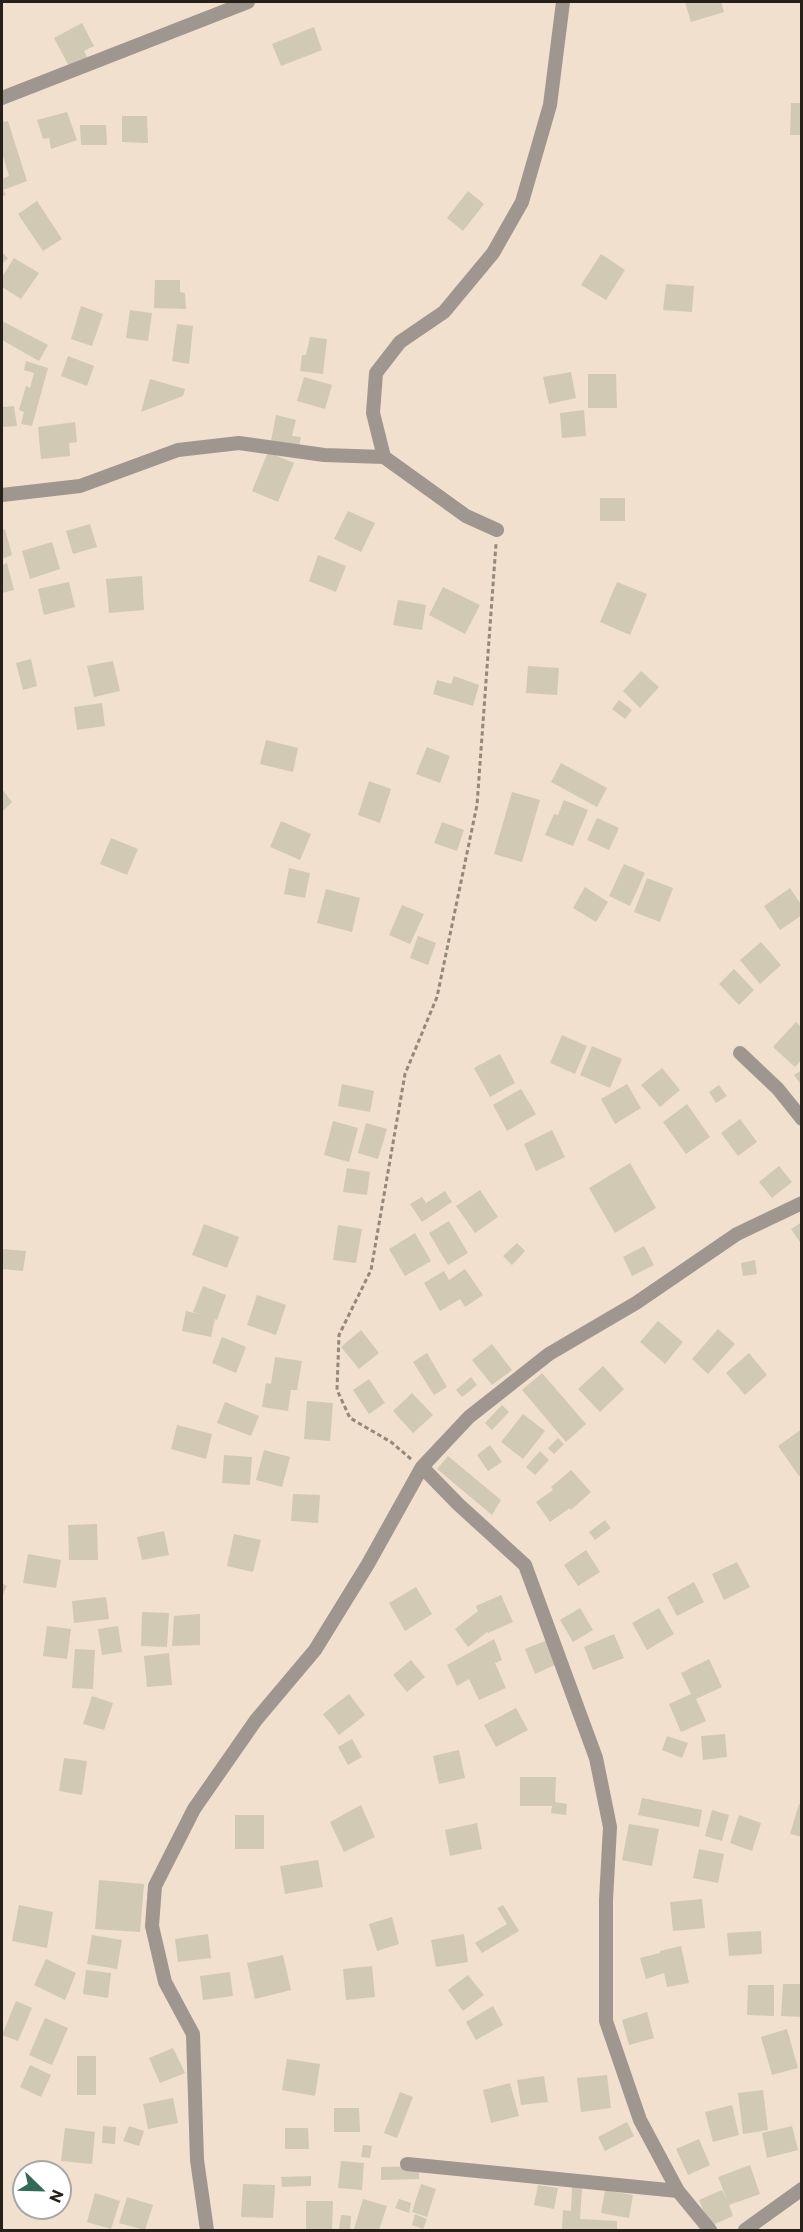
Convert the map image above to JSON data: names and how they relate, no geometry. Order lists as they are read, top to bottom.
{
  "north": "bottom right"
}
